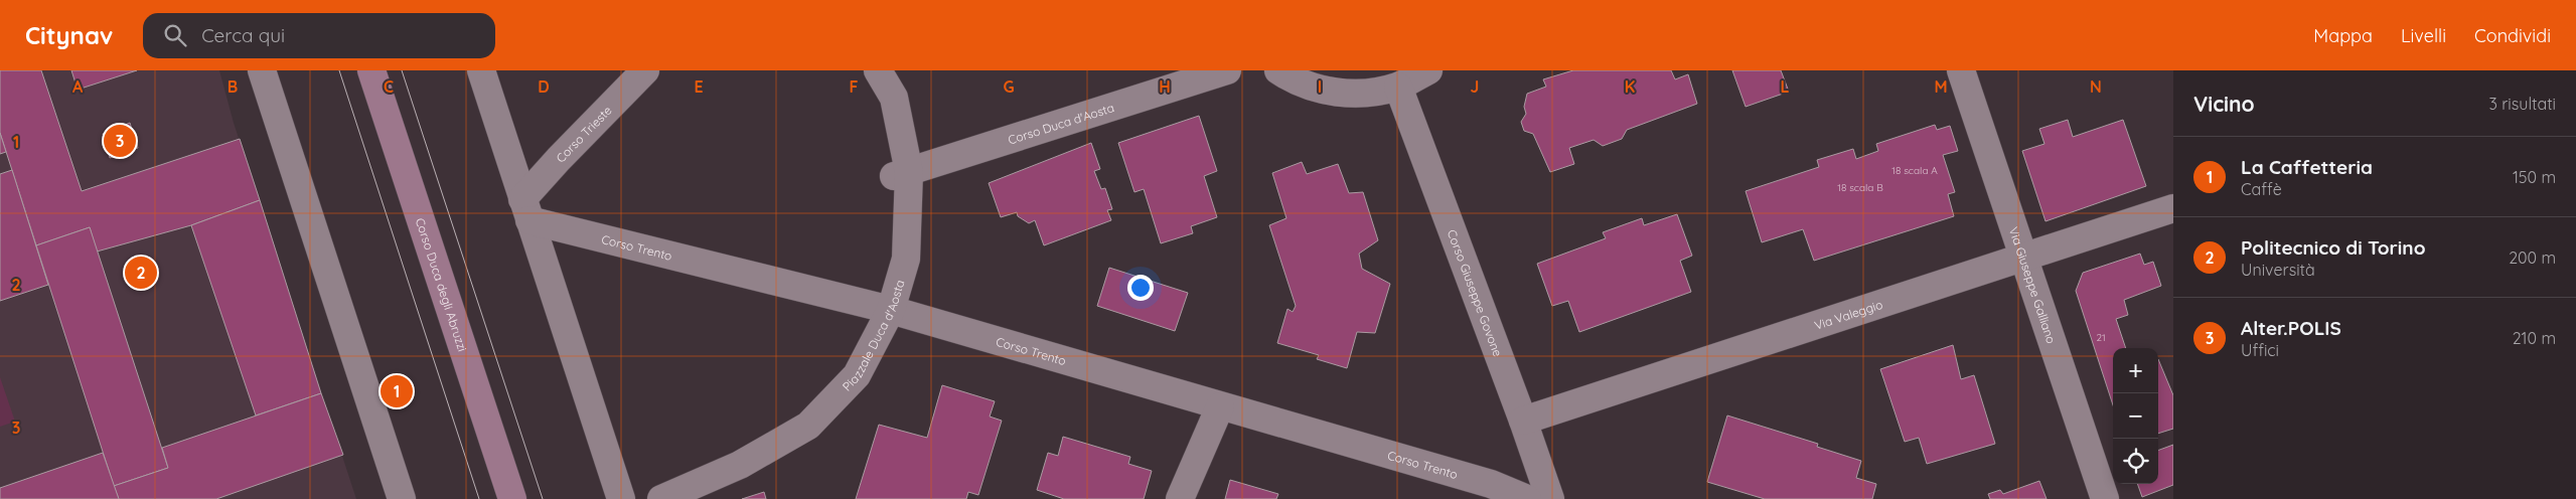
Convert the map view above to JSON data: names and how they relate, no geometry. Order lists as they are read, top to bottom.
{
  "streets": {
    "main road": ["Corso Duca degli Abruzzi"],
    "street": [
      "Corso Duca d'Aosta",
      "Corso Trieste",
      "Corso Trento",
      "Via Giuseppe Galliano",
      "Corso Giuseppe Govone",
      "Via Valeggio",
      "Piazzale Duca d'Aosta"
    ]
  },
  "crossings": [
    ["Corso Duca d'Aosta", "Piazzale Duca d'Aosta"],
    ["Corso Trieste", "Corso Trento"],
    ["Corso Trento", "Piazzale Duca d'Aosta"],
    ["Via Giuseppe Galliano", "Via Valeggio"],
    ["Corso Giuseppe Govone", "Via Valeggio"]
  ],
  "house_numbers": ["18 scala A", "18 scala B", "21"],
  "page": {
    "header": "Citynav",
    "search": "Cerca qui",
    "nav": ["Mappa", "Livelli", "Condividi"],
    "heading": ["Vicino", "3 risultati"],
    "pins": ["3", "2", "1"],
    "list": [
      {
        "mark": "1",
        "name": "La Caffetteria",
        "note": "Caffè",
        "value": "150 m"
      },
      {
        "mark": "2",
        "name": "Politecnico di Torino",
        "note": "Università",
        "value": "200 m"
      },
      {
        "mark": "3",
        "name": "Alter.POLIS",
        "note": "Uffici",
        "value": "210 m"
      }
    ],
    "map_buttons": ["+", "−"]
  },
  "grid": {
    "columns": [
      "A",
      "B",
      "C",
      "D",
      "E",
      "F",
      "G",
      "H",
      "I",
      "J",
      "K",
      "L",
      "M",
      "N"
    ],
    "rows": ["1", "2", "3"]
  }
}
